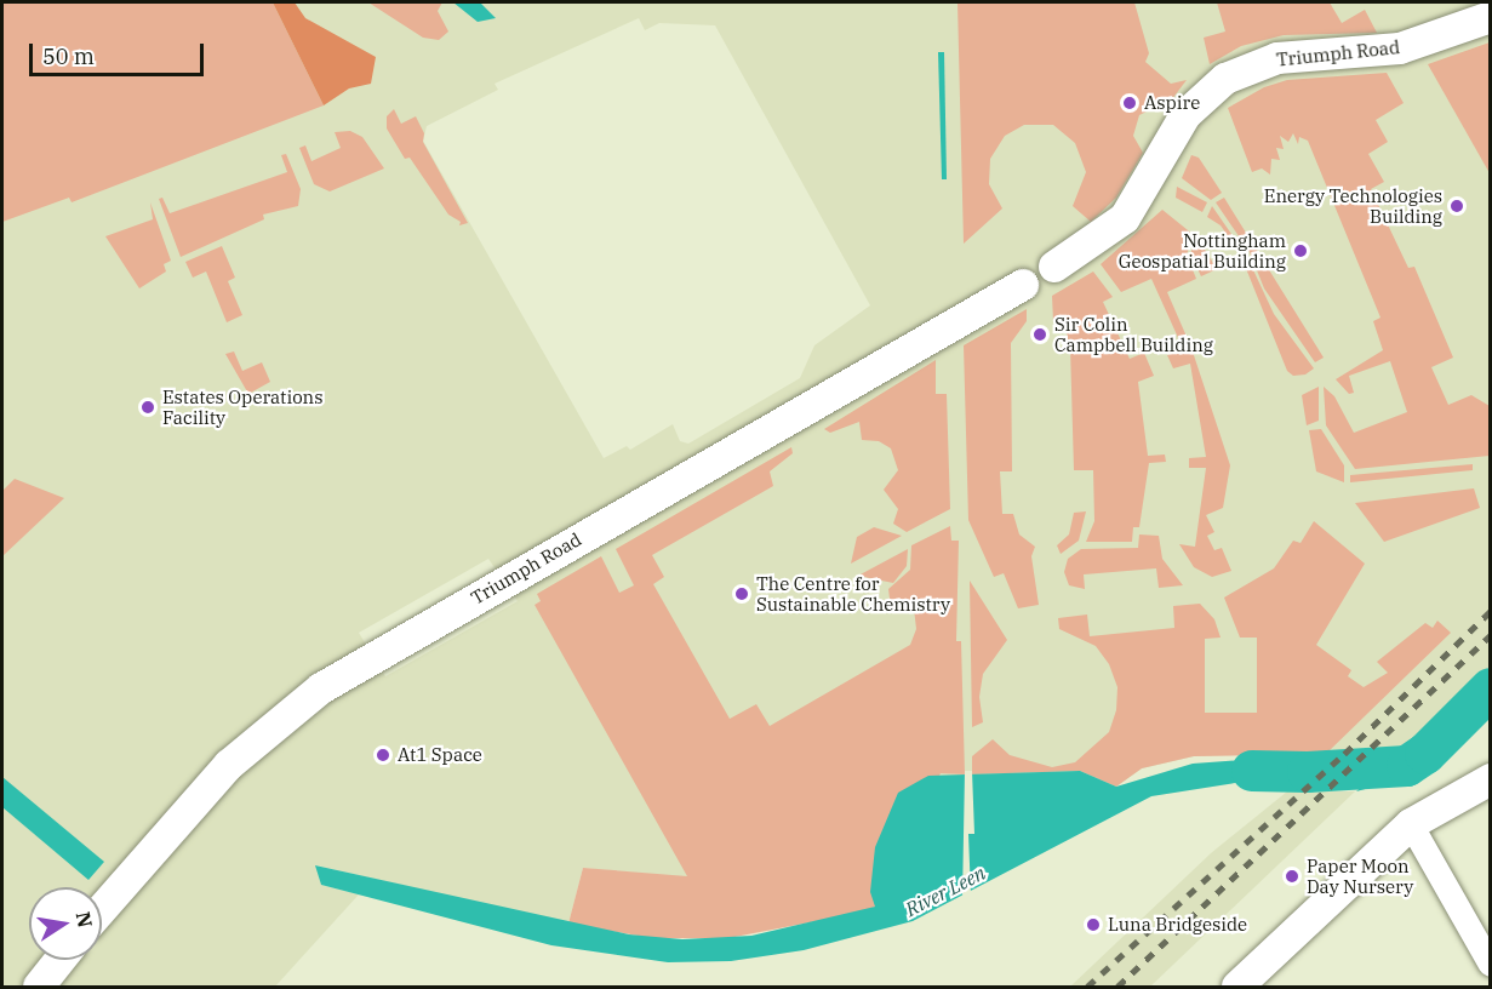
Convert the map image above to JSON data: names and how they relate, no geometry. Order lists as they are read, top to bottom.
{
  "streets": {
    "street": ["Triumph Road"]
  },
  "water": ["River Leen"],
  "places": [
    "Aspire",
    "Energy Technologies Building",
    "Nottingham Geospatial Building",
    "Sir Colin Campbell Building",
    "Estates Operations Facility",
    "The Centre for Sustainable Chemistry",
    "At1 Space",
    "Paper Moon Day Nursery",
    "Luna Bridgeside"
  ],
  "scale_bar": "50 m",
  "north": "right"
}
